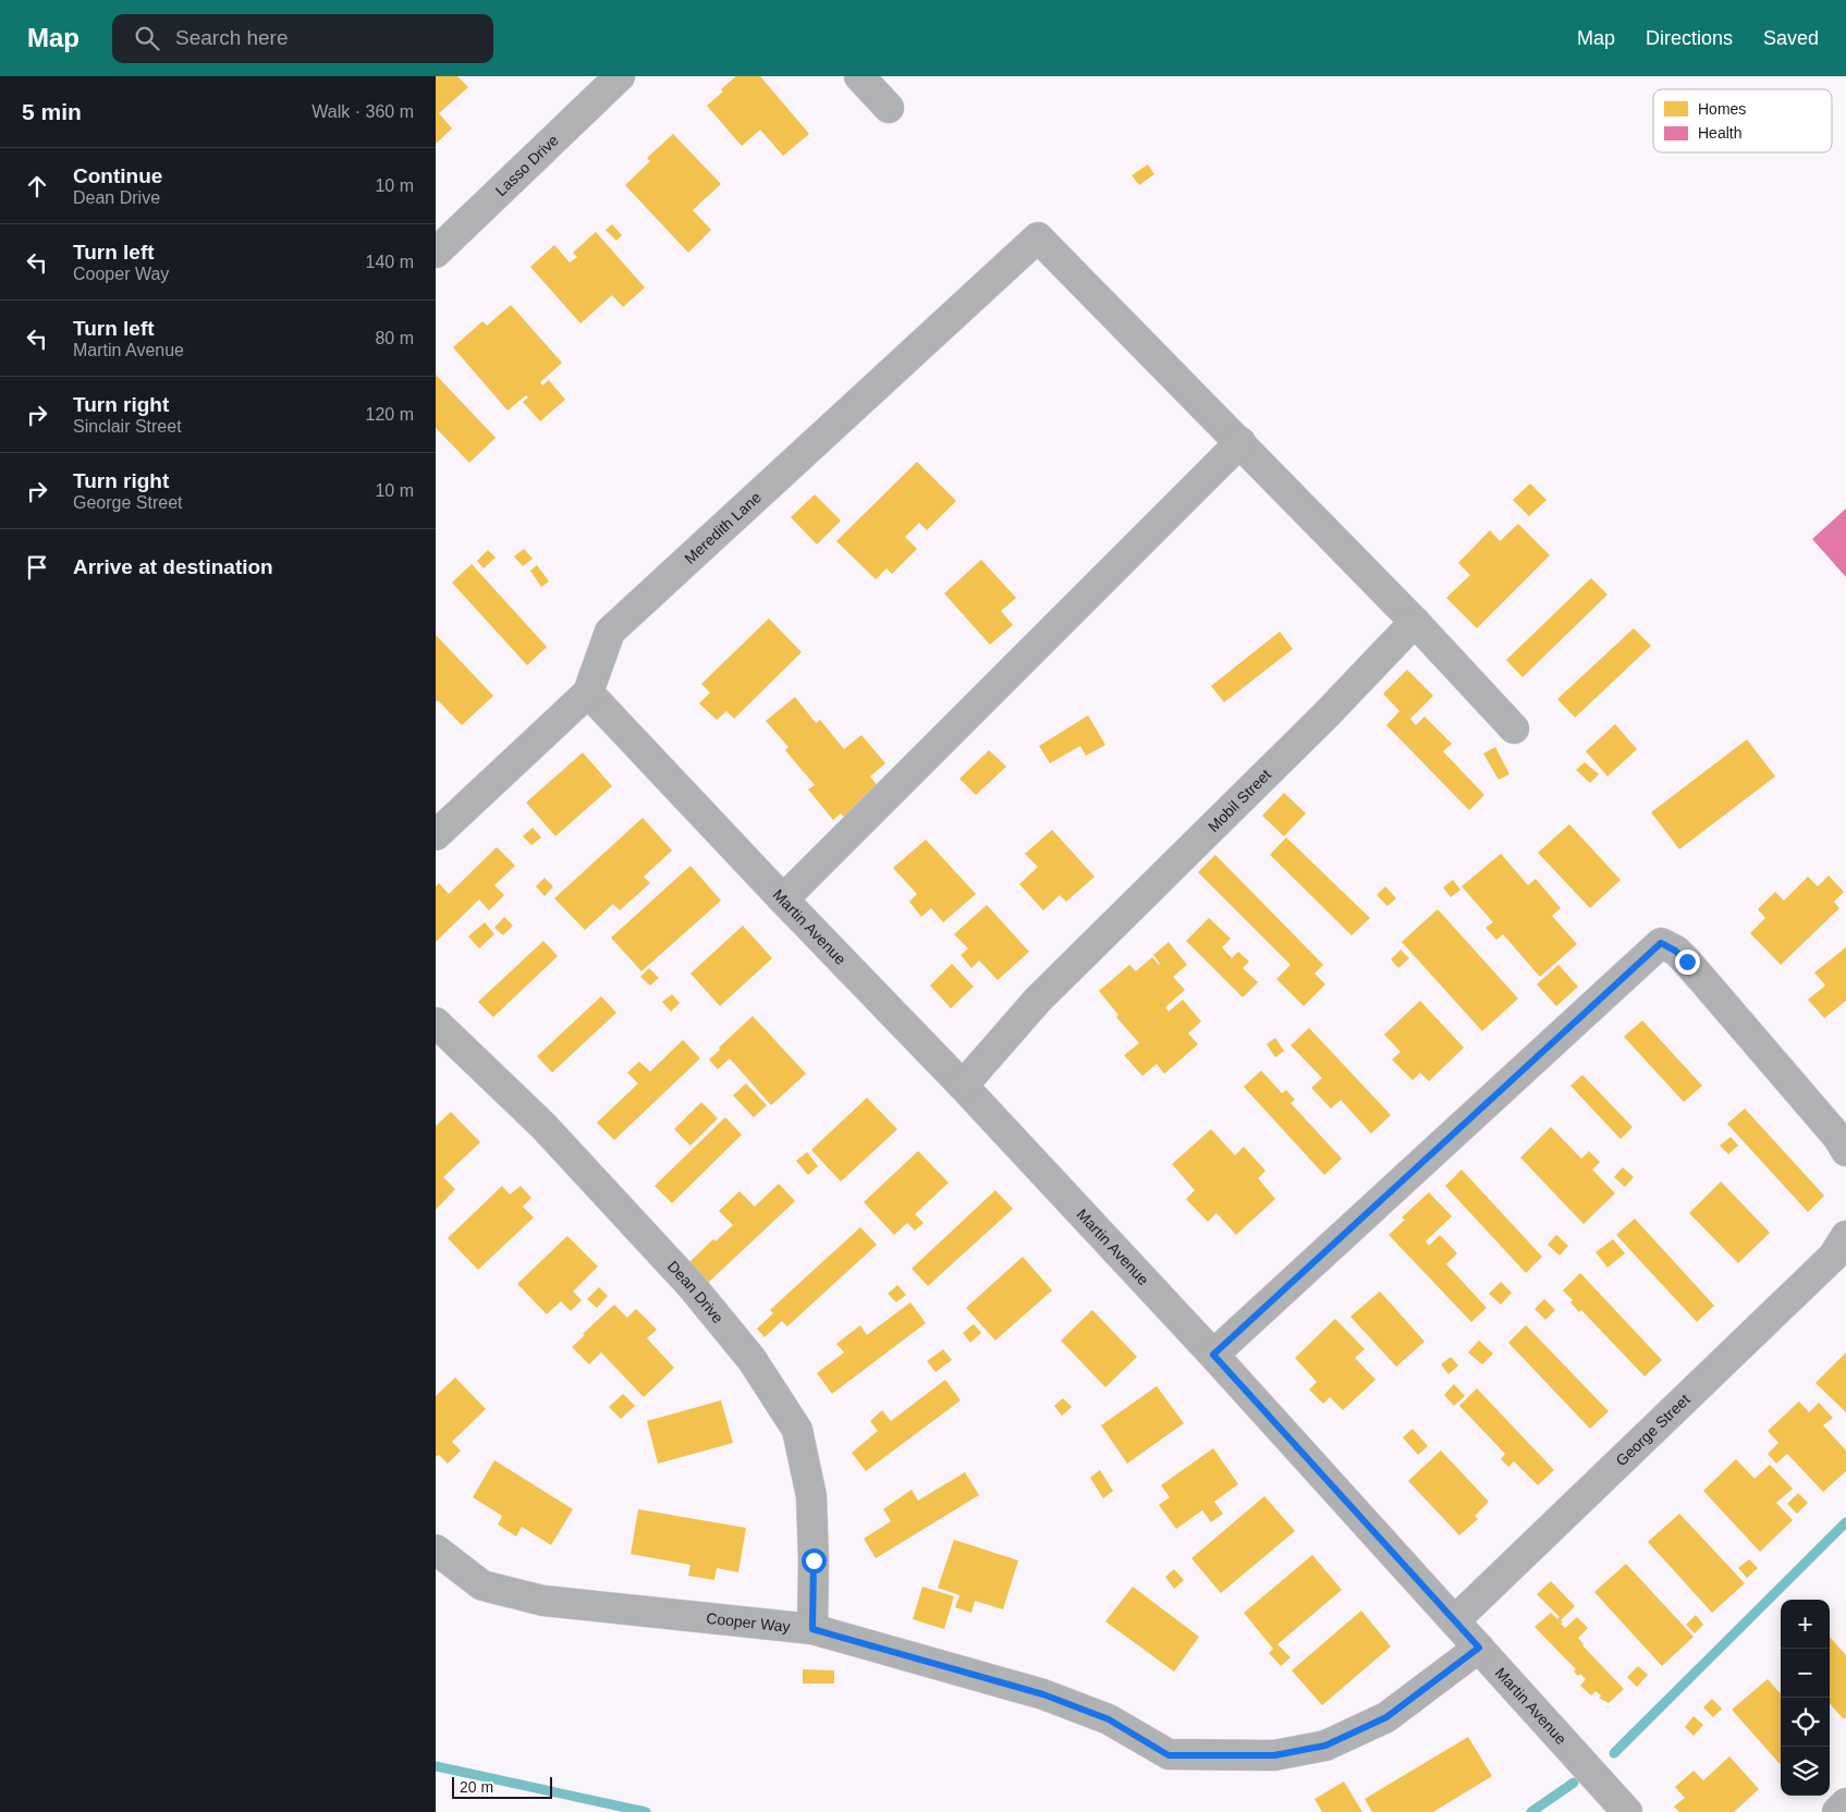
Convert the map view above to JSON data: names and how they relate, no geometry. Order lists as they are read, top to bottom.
{
  "streets": {
    "street": [
      "Lasso Drive",
      "Meredith Lane",
      "Mobil Street",
      "Martin Avenue",
      "Dean Drive",
      "George Street",
      "Cooper Way"
    ]
  },
  "crossings": [
    ["Meredith Lane", "Martin Avenue"],
    ["Mobil Street", "Martin Avenue"],
    ["Martin Avenue", "George Street"],
    ["Martin Avenue", "Cooper Way"],
    ["Dean Drive", "Cooper Way"]
  ],
  "legend": ["Homes", "Health"],
  "scale_bar": "20 m",
  "page": {
    "header": "Map",
    "search": "Search here",
    "nav": ["Map", "Directions", "Saved"],
    "heading": ["5 min", "Walk · 360 m"],
    "list": [
      ["Continue", "Dean Drive", "10 m"],
      ["Turn left", "Cooper Way", "140 m"],
      ["Turn left", "Martin Avenue", "80 m"],
      ["Turn right", "Sinclair Street", "120 m"],
      ["Turn right", "George Street", "10 m"],
      "Arrive at destination"
    ],
    "map_buttons": ["+", "−"],
    "scale": "20 m"
  }
}
